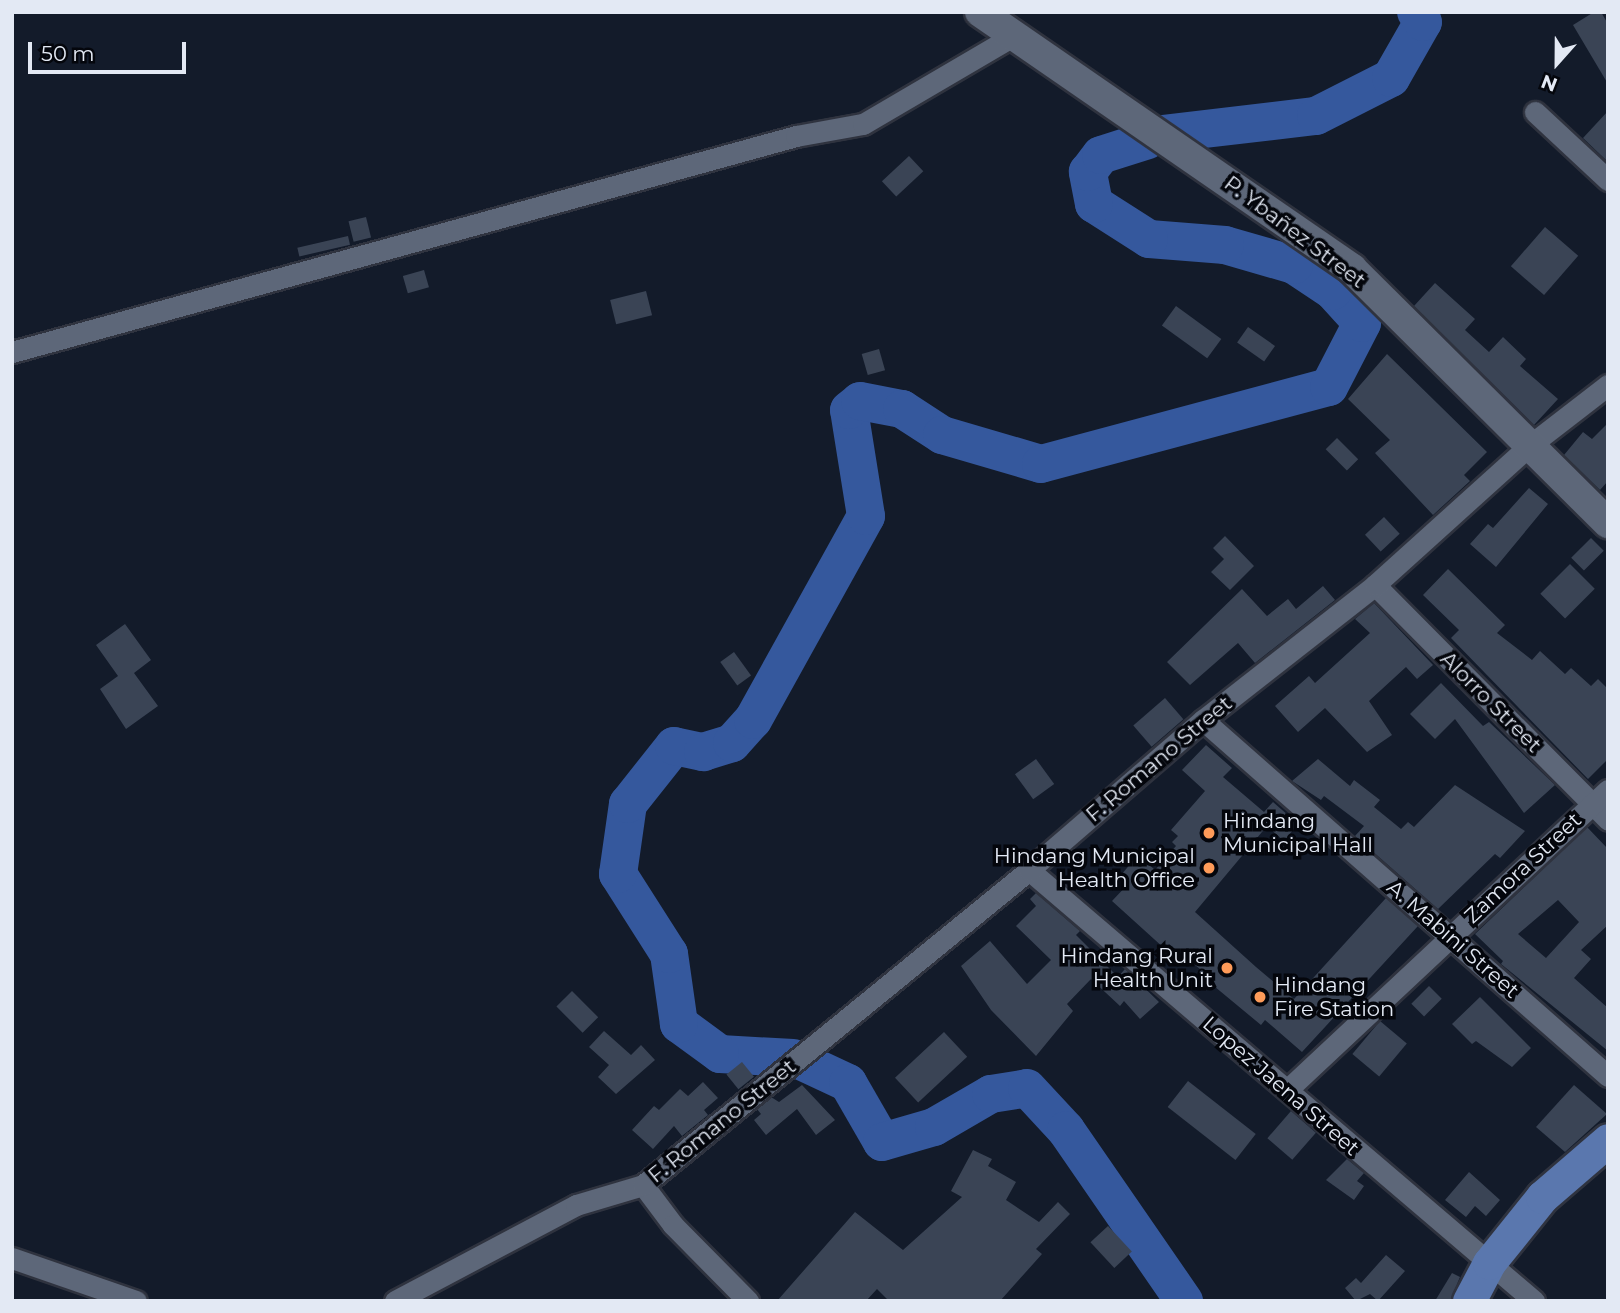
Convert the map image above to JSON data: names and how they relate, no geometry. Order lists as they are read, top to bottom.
{
  "streets": {
    "street": [
      "P. Ybañez Street",
      "Alorro Street",
      "F. Romano Street",
      "Zamora Street",
      "A. Mabini Street",
      "Lopez Jaena Street"
    ]
  },
  "crossings": [
    ["P. Ybañez Street", "F. Romano Street"],
    ["Alorro Street", "F. Romano Street"],
    ["Alorro Street", "Zamora Street"],
    ["F. Romano Street", "A. Mabini Street"],
    ["F. Romano Street", "Lopez Jaena Street"],
    ["Zamora Street", "A. Mabini Street"],
    ["Zamora Street", "Lopez Jaena Street"]
  ],
  "places": [
    "Hindang Municipal Hall",
    "Hindang Municipal Health Office",
    "Hindang Rural Health Unit",
    "Hindang Fire Station"
  ],
  "scale_bar": "50 m",
  "north": "bottom"
}
